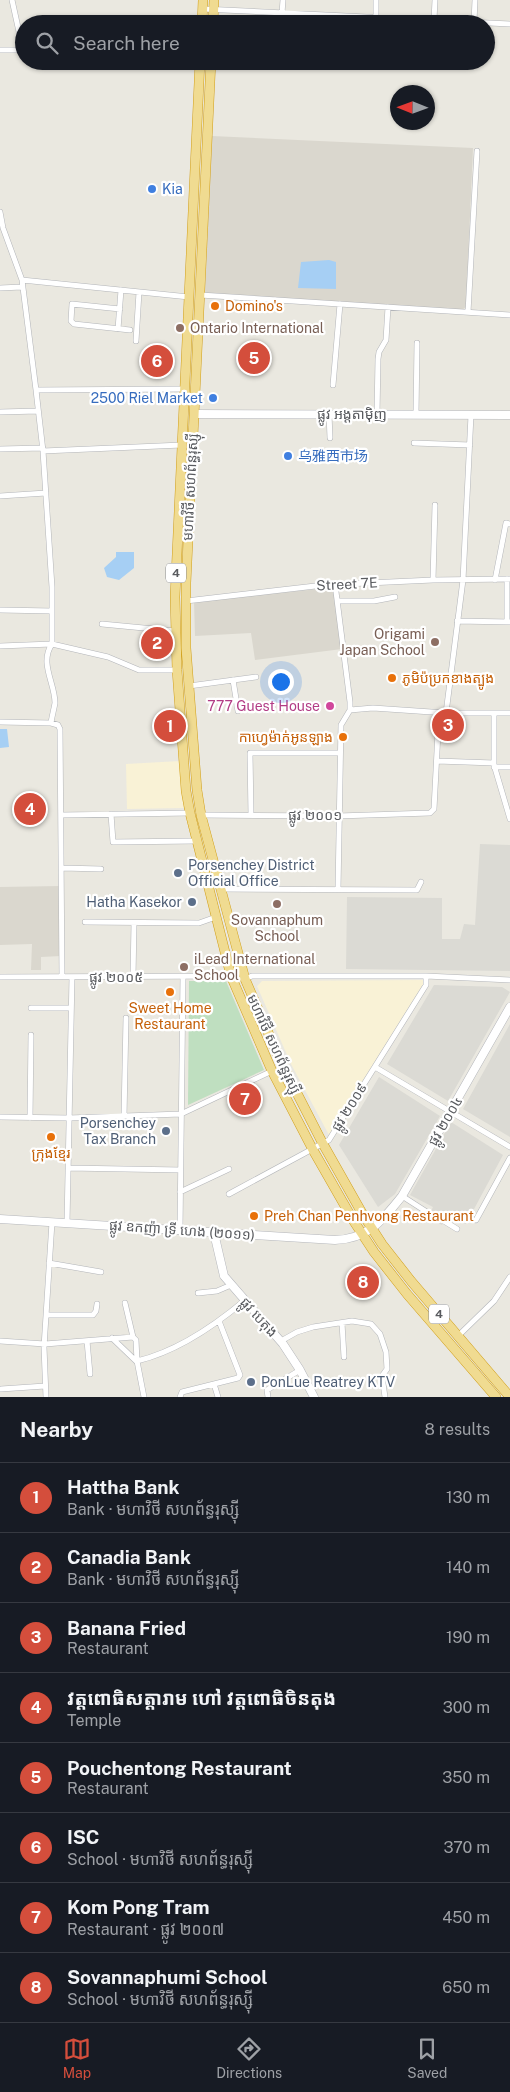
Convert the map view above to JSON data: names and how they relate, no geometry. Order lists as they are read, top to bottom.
{
  "streets": {
    "highway": ["មហាវិថី សហព័ន្ធរុស្ស៊ី", "4"],
    "main road": [
      "ផ្លូវ អង្តតាម៉ិញ",
      "ផ្លូវ ២០០៤",
      "ផ្លូវ ឧកញ៉ា ទ្រី ហេង (២០១១)",
      "ផ្លូវ បេតុង"
    ],
    "street": [
      "Street 7E",
      "ផ្លូវ ២០០១",
      "ផ្លូវ ២០០៥",
      "ផ្លូវ ២០០៩"
    ]
  },
  "crossings": [
    ["ផ្លូវ អង្តតាម៉ិញ", "មហាវិថី សហព័ន្ធរុស្ស៊ី"],
    ["មហាវិថី សហព័ន្ធរុស្ស៊ី", "Street 7E"],
    ["មហាវិថី សហព័ន្ធរុស្ស៊ី", "ផ្លូវ ២០០១"],
    ["មហាវិថី សហព័ន្ធរុស្ស៊ី", "ផ្លូវ ២០០៥"],
    ["មហាវិថី សហព័ន្ធរុស្ស៊ី", "ផ្លូវ ២០០៩"],
    ["មហាវិថី សហព័ន្ធរុស្ស៊ី", "ផ្លូវ ២០០៤"],
    ["មហាវិថី សហព័ន្ធរុស្ស៊ី", "ផ្លូវ ឧកញ៉ា ទ្រី ហេង (២០១១)"],
    ["ផ្លូវ ២០០៤", "ផ្លូវ ឧកញ៉ា ទ្រី ហេង (២០១១)"],
    ["ផ្លូវ ឧកញ៉ា ទ្រី ហេង (២០១១)", "ផ្លូវ បេតុង"]
  ],
  "places": [
    "Kia",
    "Domino's",
    "Ontario International",
    "2500 Riel Market",
    "乌雅西市场",
    "Origami Japan School",
    "ភូមិប៉ប្រកខាងត្បូង",
    "777 Guest House",
    "កាហ្វេម៉ាក់អូនឡាង",
    "Porsenchey District Official Office",
    "Hatha Kasekor",
    "Sovannaphum School",
    "iLead International School",
    "Sweet Home Restaurant",
    "Porsenchey Tax Branch",
    "ក្រុងខ្មែរ",
    "Preh Chan Penhvong Restaurant",
    "PonLue Reatrey KTV"
  ],
  "north": "left",
  "page": {
    "search": "Search here",
    "pins": [
      "5",
      "6",
      "2",
      "3",
      "1",
      "4",
      "7",
      "8"
    ],
    "heading": ["Nearby", "8 results"],
    "list": [
      {
        "mark": "1",
        "name": "Hattha Bank",
        "note": "Bank · មហាវិថី សហព័ន្ធរុស្ស៊ី",
        "value": "130 m"
      },
      {
        "mark": "2",
        "name": "Canadia Bank",
        "note": "Bank · មហាវិថី សហព័ន្ធរុស្ស៊ី",
        "value": "140 m"
      },
      {
        "mark": "3",
        "name": "Banana Fried",
        "note": "Restaurant",
        "value": "190 m"
      },
      {
        "mark": "4",
        "name": "វត្តពោធិសត្តារាម ហៅ វត្តពោធិចិនតុង",
        "note": "Temple",
        "value": "300 m"
      },
      {
        "mark": "5",
        "name": "Pouchentong Restaurant",
        "note": "Restaurant",
        "value": "350 m"
      },
      {
        "mark": "6",
        "name": "ISC",
        "note": "School · មហាវិថី សហព័ន្ធរុស្ស៊ី",
        "value": "370 m"
      },
      {
        "mark": "7",
        "name": "Kom Pong Tram",
        "note": "Restaurant · ផ្លូវ ២០០៧",
        "value": "450 m"
      },
      {
        "mark": "8",
        "name": "Sovannaphumi School",
        "note": "School · មហាវិថី សហព័ន្ធរុស្ស៊ី",
        "value": "650 m"
      }
    ],
    "nav": ["Map", "Directions", "Saved"]
  }
}
